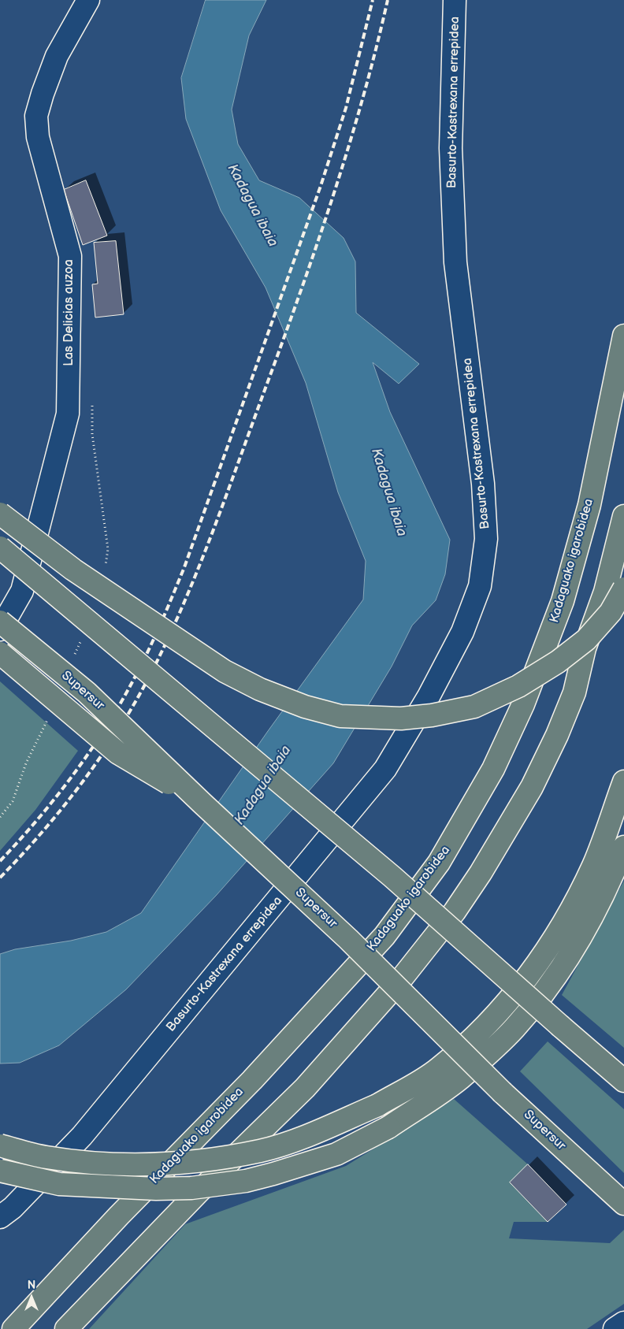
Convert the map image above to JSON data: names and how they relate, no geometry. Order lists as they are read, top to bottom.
{
  "streets": {
    "highway": ["Kadaguako igarobidea", "Supersur"],
    "street": ["Basurto-Kastrexana errepidea", "Las Delicias auzoa"]
  },
  "water": ["Kadagua ibaia"],
  "north": "top"
}
